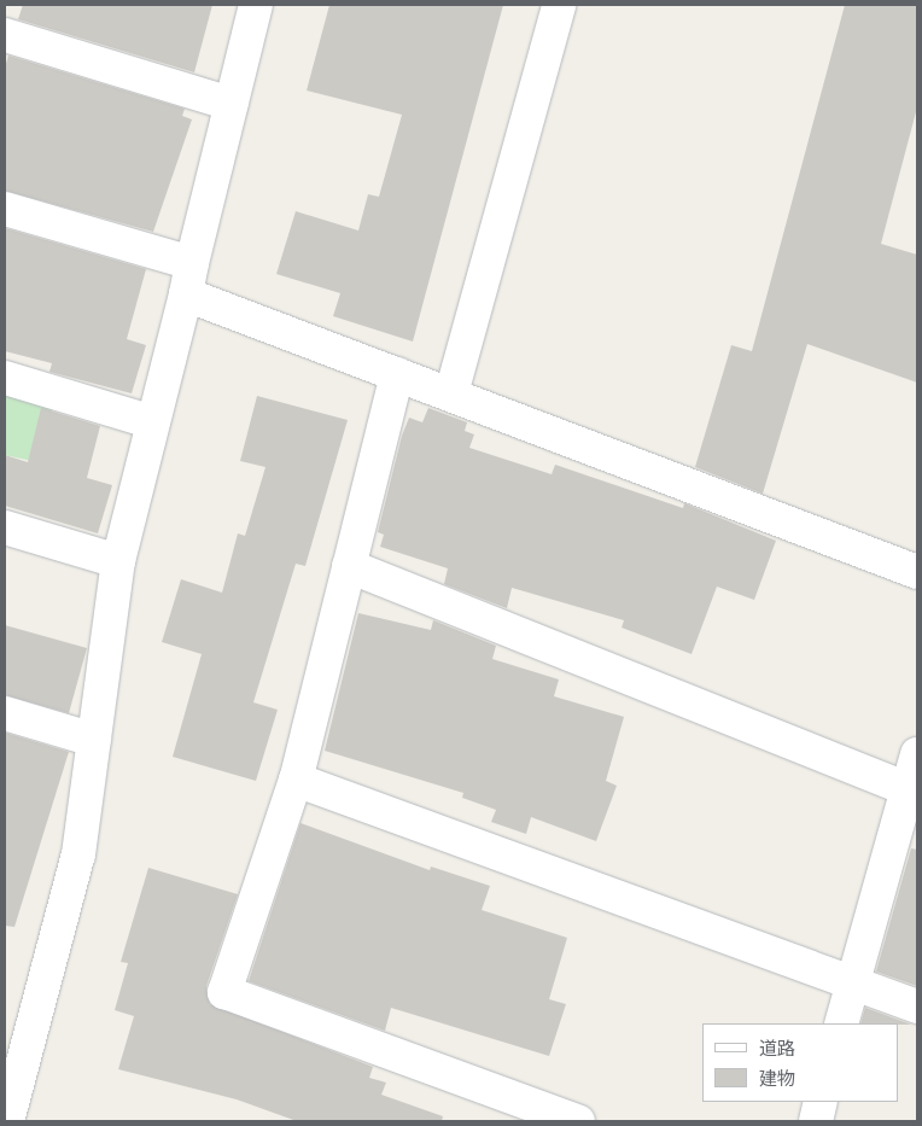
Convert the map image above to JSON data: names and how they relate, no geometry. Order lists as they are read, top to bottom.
{
  "legend": ["道路", "建物"]
}
